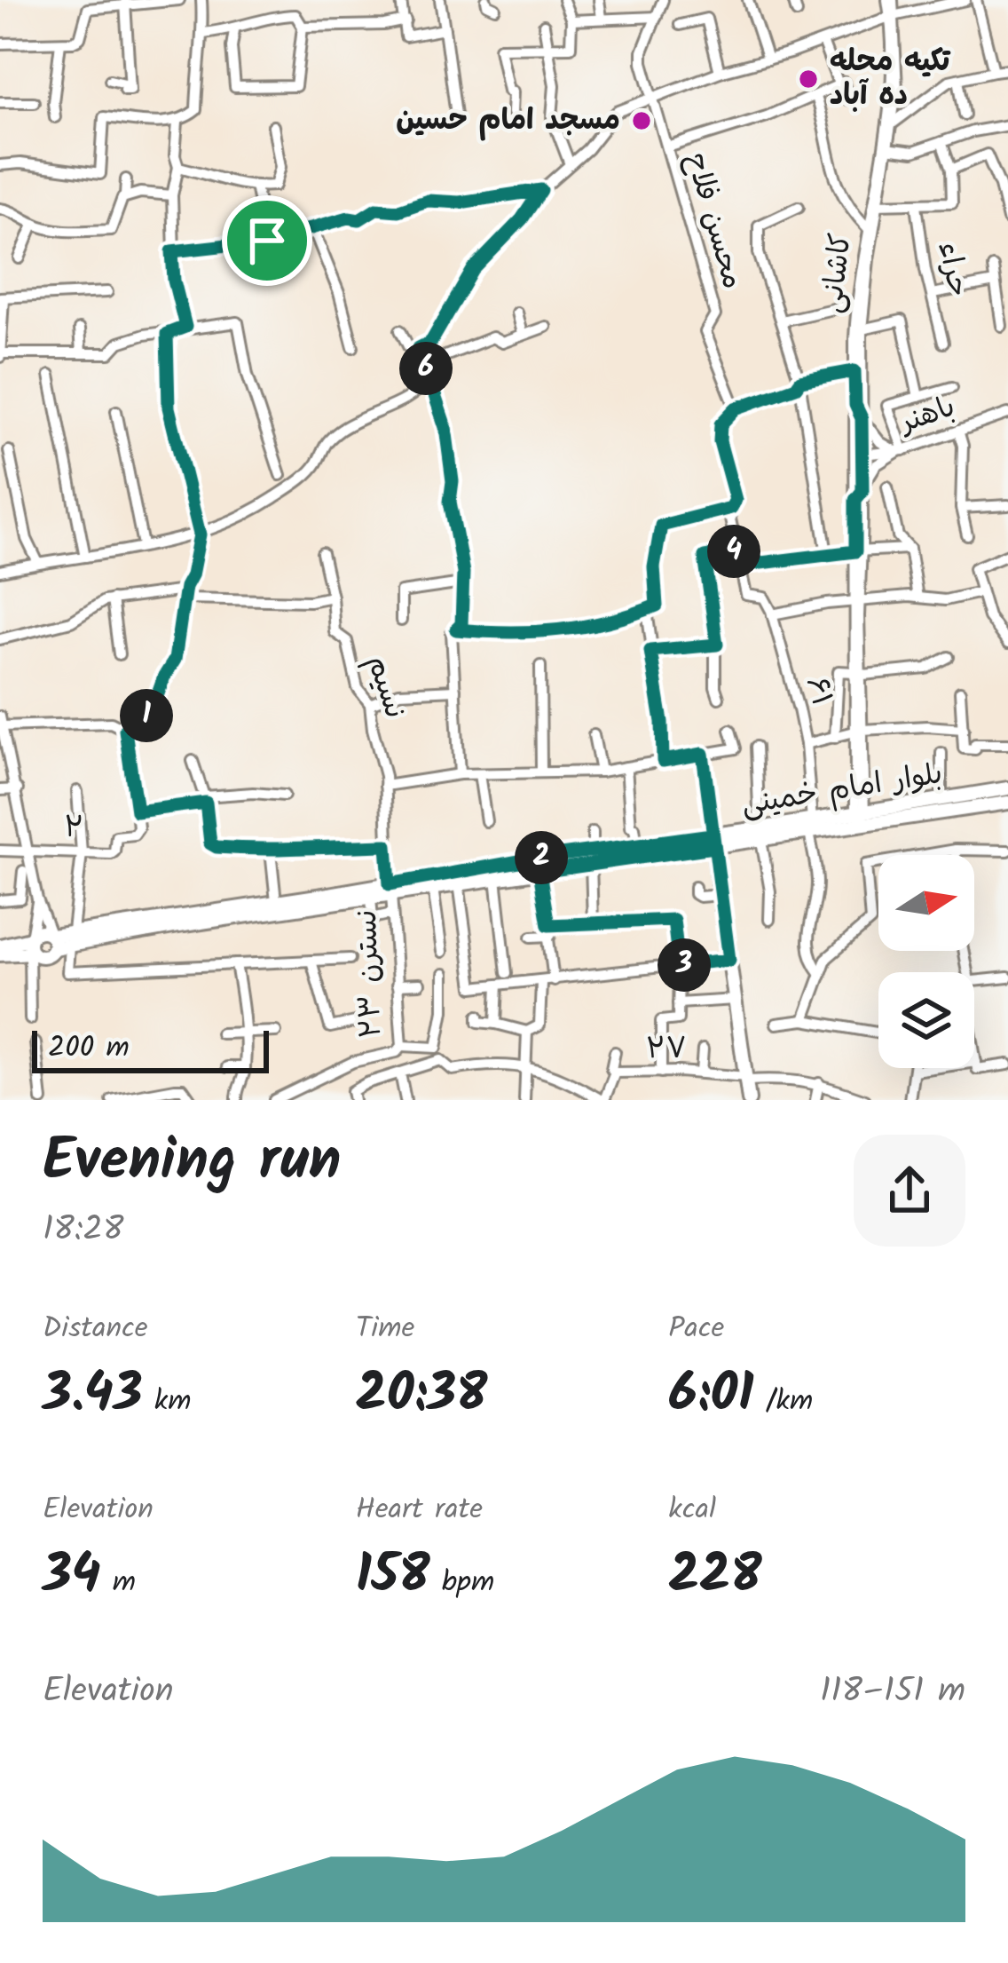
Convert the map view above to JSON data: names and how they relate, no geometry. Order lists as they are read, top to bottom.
{
  "streets": {
    "main road": ["بلوار امام خمینی"],
    "street": [
      "محسن فلاح",
      "حراء",
      "کاشانی",
      "باهنر",
      "نسیم",
      "۶۱",
      "۲",
      "نسترن ۲۳",
      "۲۷"
    ]
  },
  "crossings": [
    ["کاشانی", "باهنر"],
    ["کاشانی", "بلوار امام خمینی"],
    ["نسیم", "نسترن ۲۳"],
    ["۶۱", "بلوار امام خمینی"],
    ["بلوار امام خمینی", "نسترن ۲۳"]
  ],
  "places": ["تکیه محله ده آباد", "مسجد امام حسین"],
  "scale_bar": "200 m",
  "north": "right",
  "page": {
    "pins": [
      "6",
      "4",
      "1",
      "2",
      "3"
    ],
    "scale": "200 m",
    "heading": ["Evening run", "18:28"],
    "stats": [
      ["Distance", "3.43 km"],
      ["Time", "20:38"],
      ["Pace", "6:01 /km"],
      ["Elevation", "34 m"],
      ["Heart rate", "158 bpm"],
      ["kcal", "228"]
    ],
    "chart": ["Elevation", "118–151 m"]
  }
}
